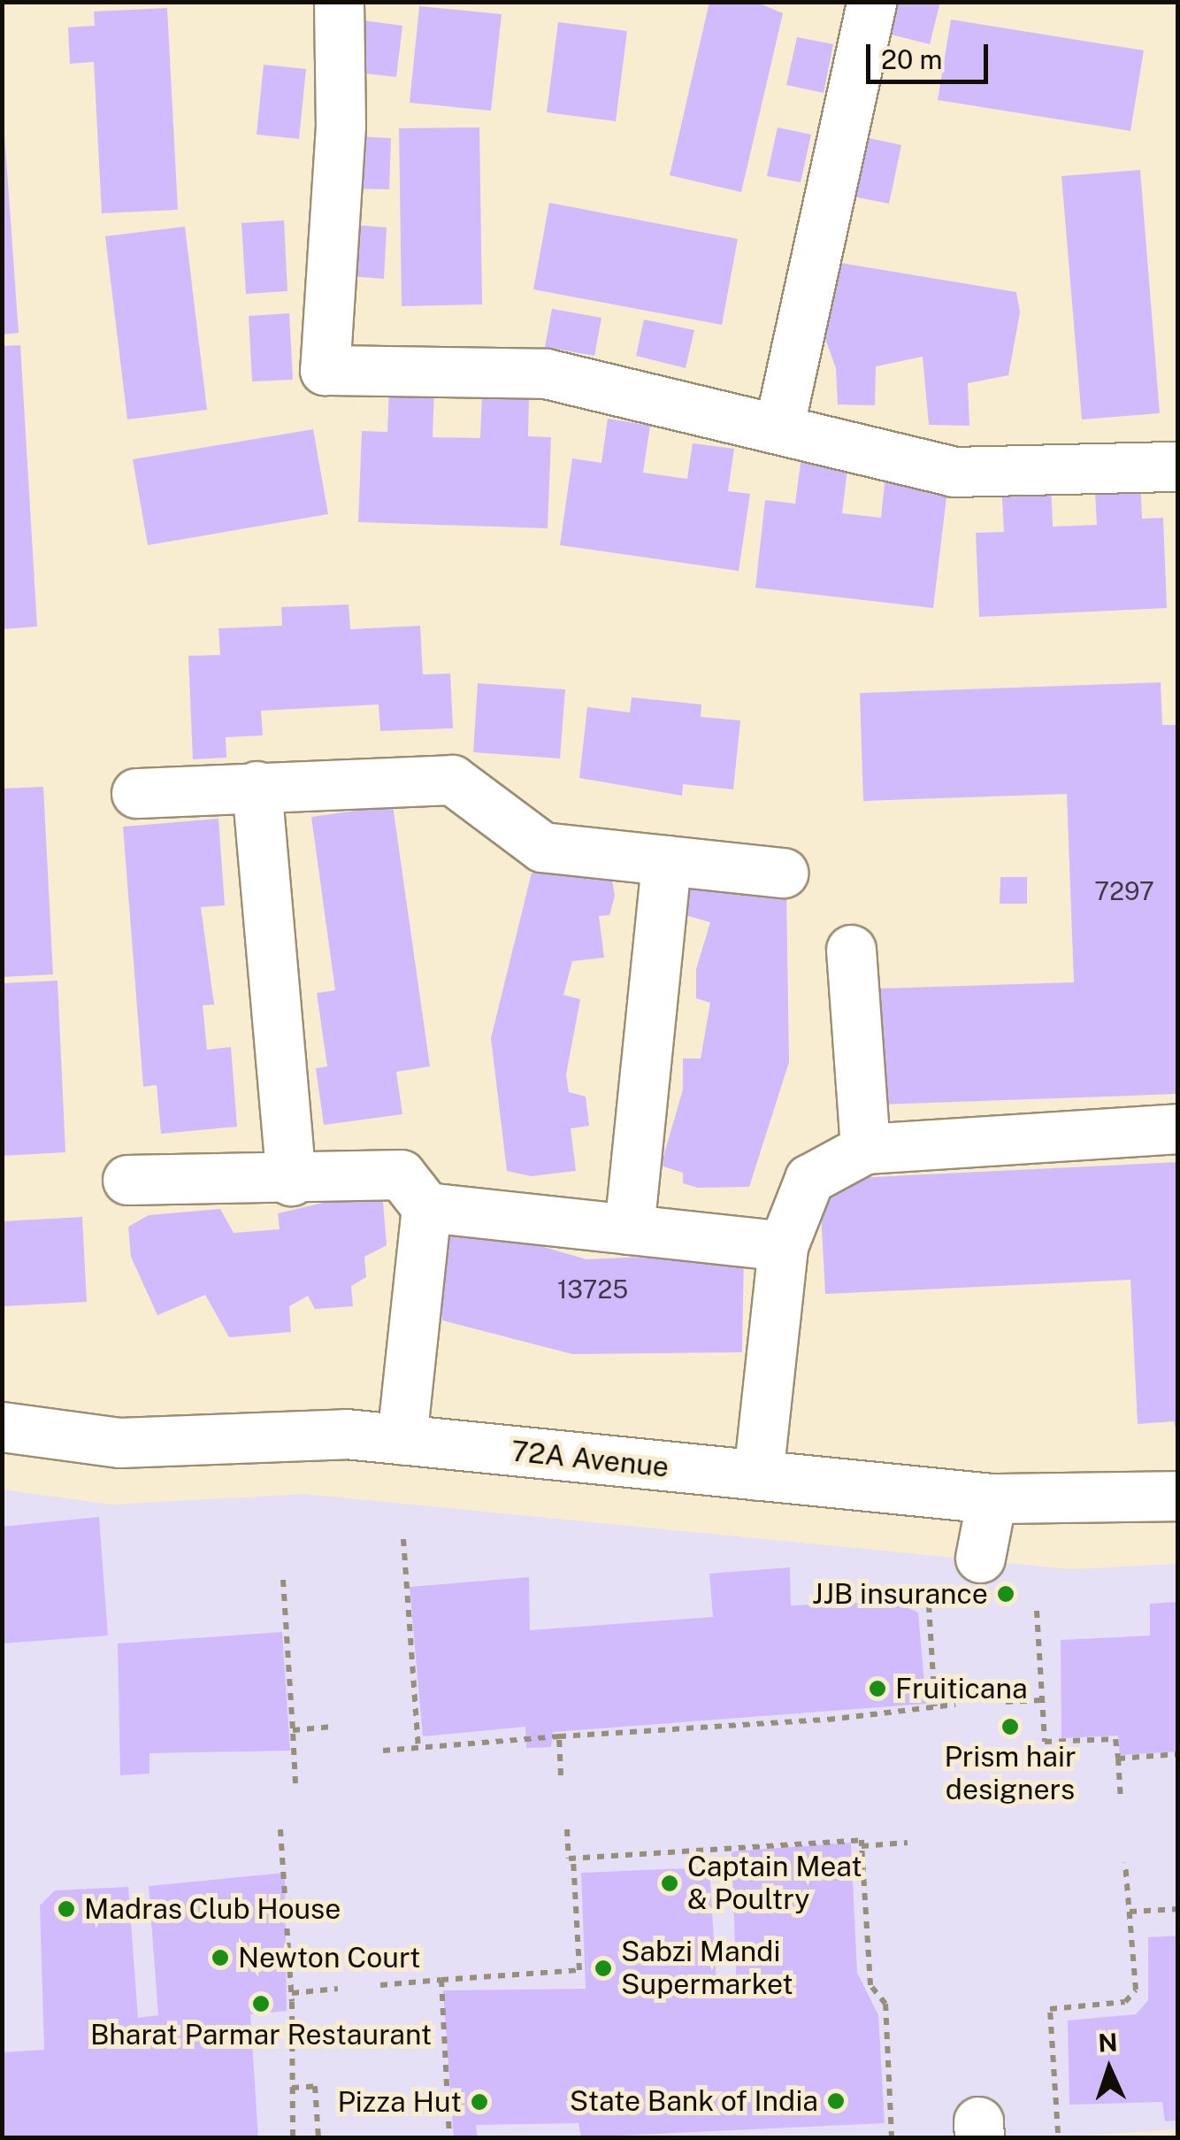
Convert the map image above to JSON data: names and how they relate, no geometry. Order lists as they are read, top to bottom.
{
  "streets": {
    "street": ["72A Avenue"]
  },
  "places": [
    "JJB insurance",
    "Fruiticana",
    "Prism hair designers",
    "Captain Meat & Poultry",
    "Madras Club House",
    "Newton Court",
    "Sabzi Mandi Supermarket",
    "Bharat Parmar Restaurant",
    "State Bank of India",
    "Pizza Hut"
  ],
  "house_numbers": ["7297", "13725"],
  "scale_bar": "20 m",
  "north": "top"
}
